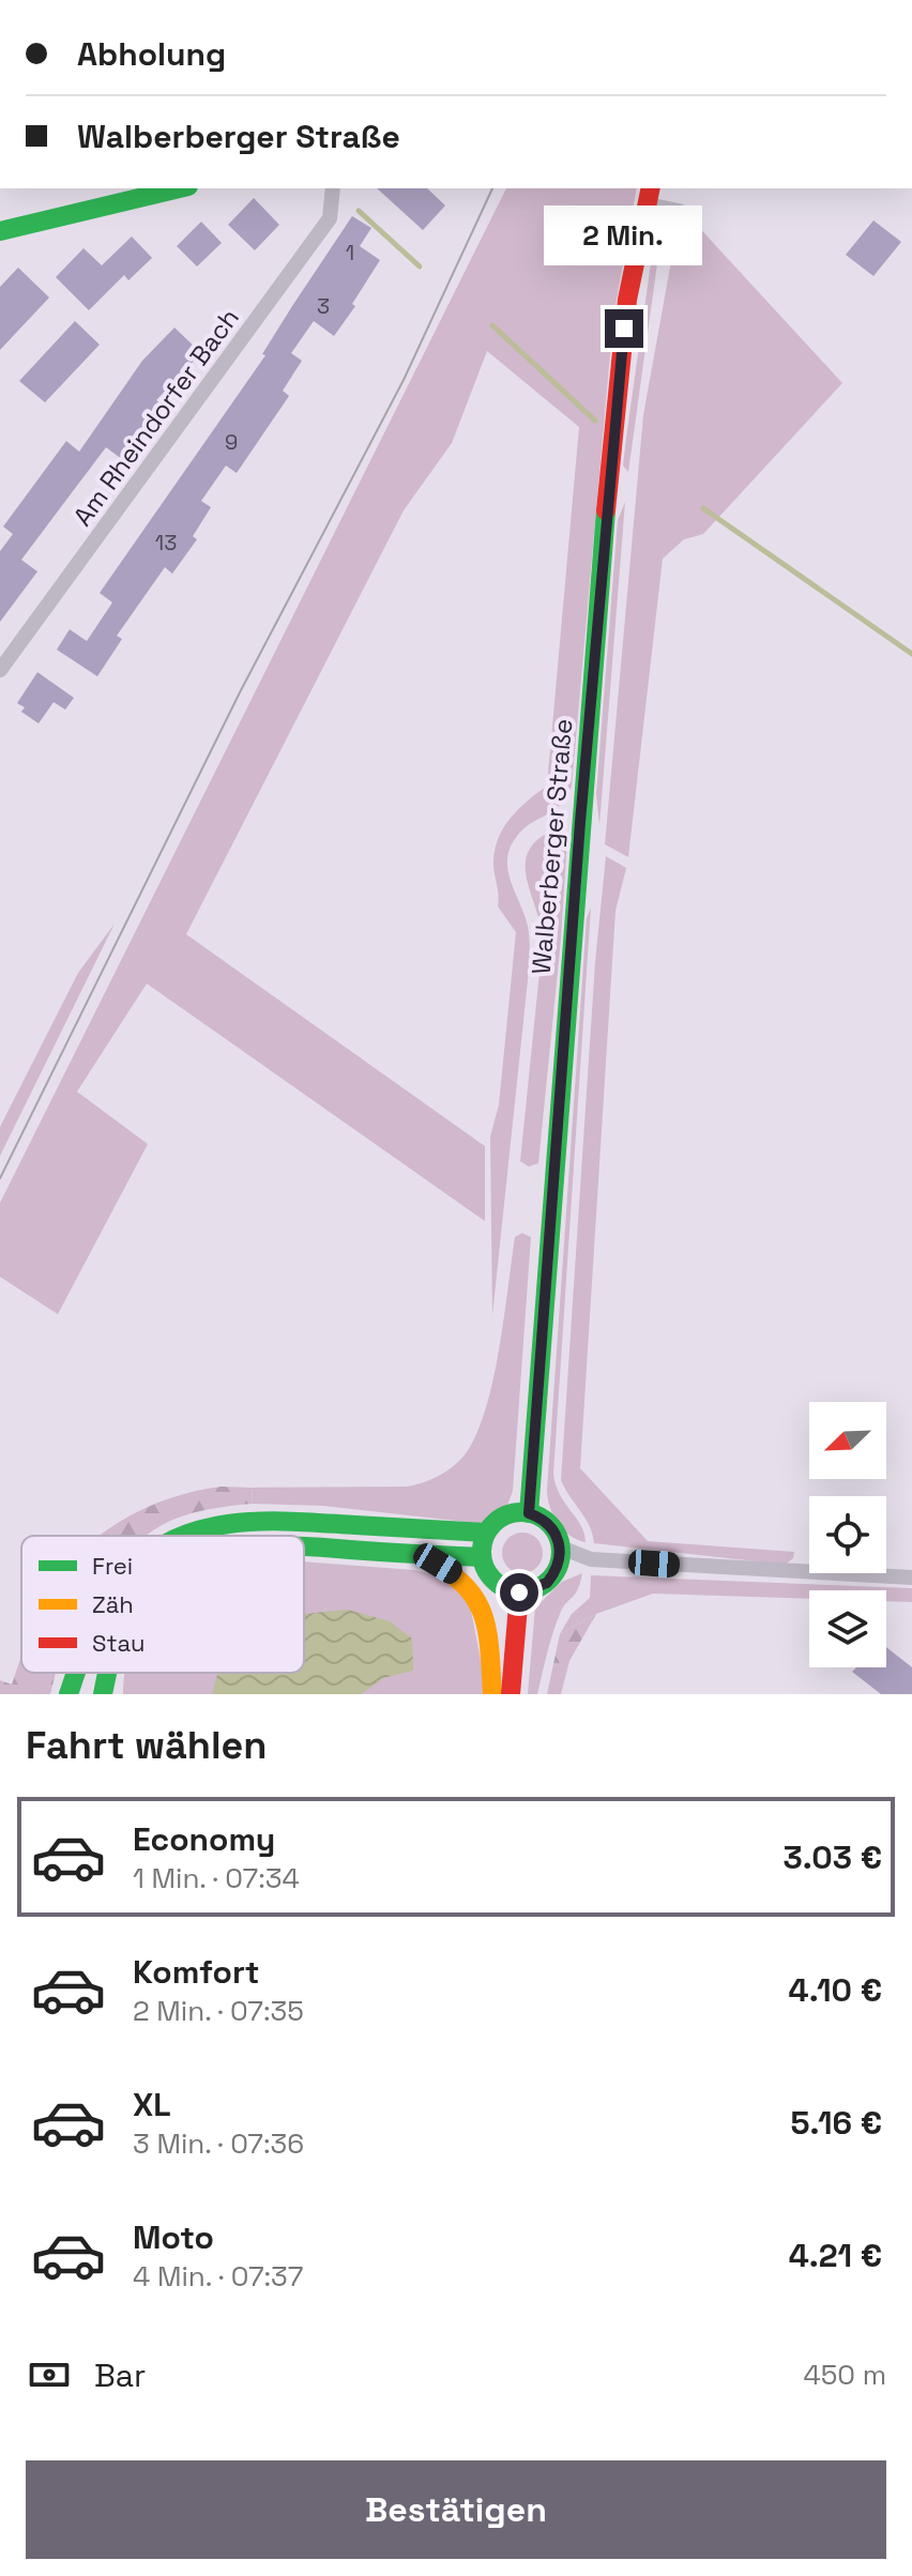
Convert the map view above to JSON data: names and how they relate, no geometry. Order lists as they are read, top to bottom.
{
  "streets": {
    "main road": ["Walberberger Straße"],
    "street": ["Am Rheindorfer Bach"]
  },
  "house_numbers": [
    "1",
    "3",
    "9",
    "13"
  ],
  "legend": ["Frei", "Zäh", "Stau"],
  "north": "bottom left",
  "page": {
    "banner": ["Abholung", "Walberberger Straße"],
    "bubble": "2 Min.",
    "heading": "Fahrt wählen",
    "list": [
      {
        "name": "Economy",
        "note": "1 Min. · 07:34",
        "value": "3.03 €"
      },
      {
        "name": "Komfort",
        "note": "2 Min. · 07:35",
        "value": "4.10 €"
      },
      {
        "name": "XL",
        "note": "3 Min. · 07:36",
        "value": "5.16 €"
      },
      {
        "name": "Moto",
        "note": "4 Min. · 07:37",
        "value": "4.21 €"
      }
    ],
    "pay": ["Bar", "450 m"],
    "buttons": "Bestätigen"
  }
}
